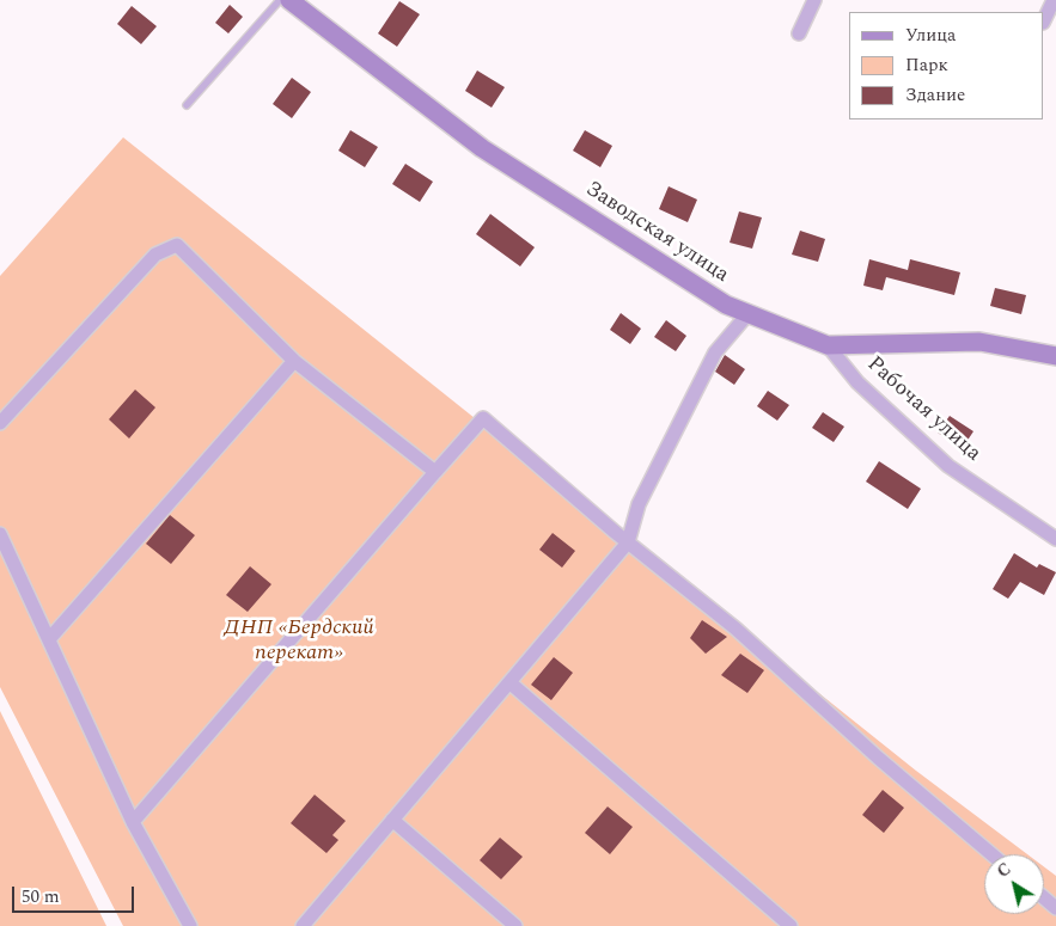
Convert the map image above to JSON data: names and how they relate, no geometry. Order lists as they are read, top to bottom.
{
  "streets": {
    "street": ["Заводская улица", "Рабочая улица"]
  },
  "crossings": [
    ["Заводская улица", "Рабочая улица"]
  ],
  "parks": ["ДНП «Бердский перекат»"],
  "legend": ["Улица", "Парк", "Здание"],
  "scale_bar": "50 m",
  "north": "top left"
}
